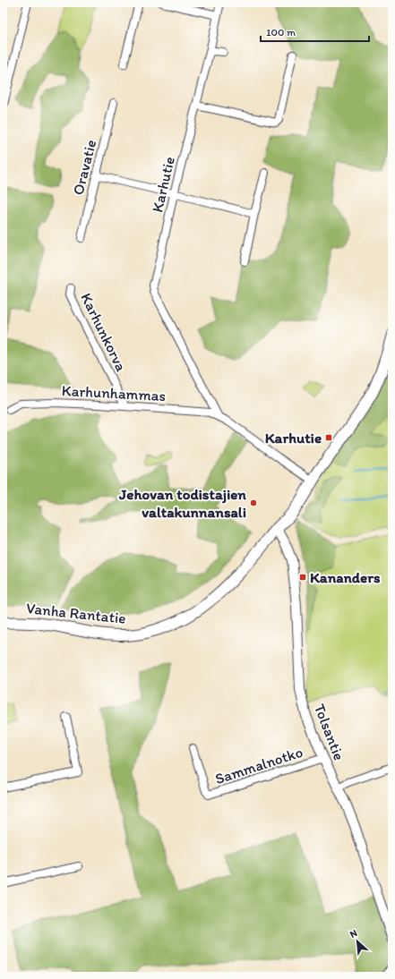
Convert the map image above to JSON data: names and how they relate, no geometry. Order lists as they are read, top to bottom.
{
  "streets": {
    "main road": ["Vanha Rantatie"],
    "street": [
      "Oravatie",
      "Karhutie",
      "Karhunkorva",
      "Karhunhammas",
      "Tolsantie",
      "Sammalnotko"
    ]
  },
  "crossings": [
    ["Karhutie", "Karhunhammas"],
    ["Karhunkorva", "Karhunhammas"],
    ["Vanha Rantatie", "Tolsantie"],
    ["Tolsantie", "Sammalnotko"]
  ],
  "places": {
    "transit": ["Karhutie", "Kananders"],
    "other": ["Jehovan todistajien valtakunnansali"]
  },
  "scale_bar": "100 m",
  "north": "top left"
}
